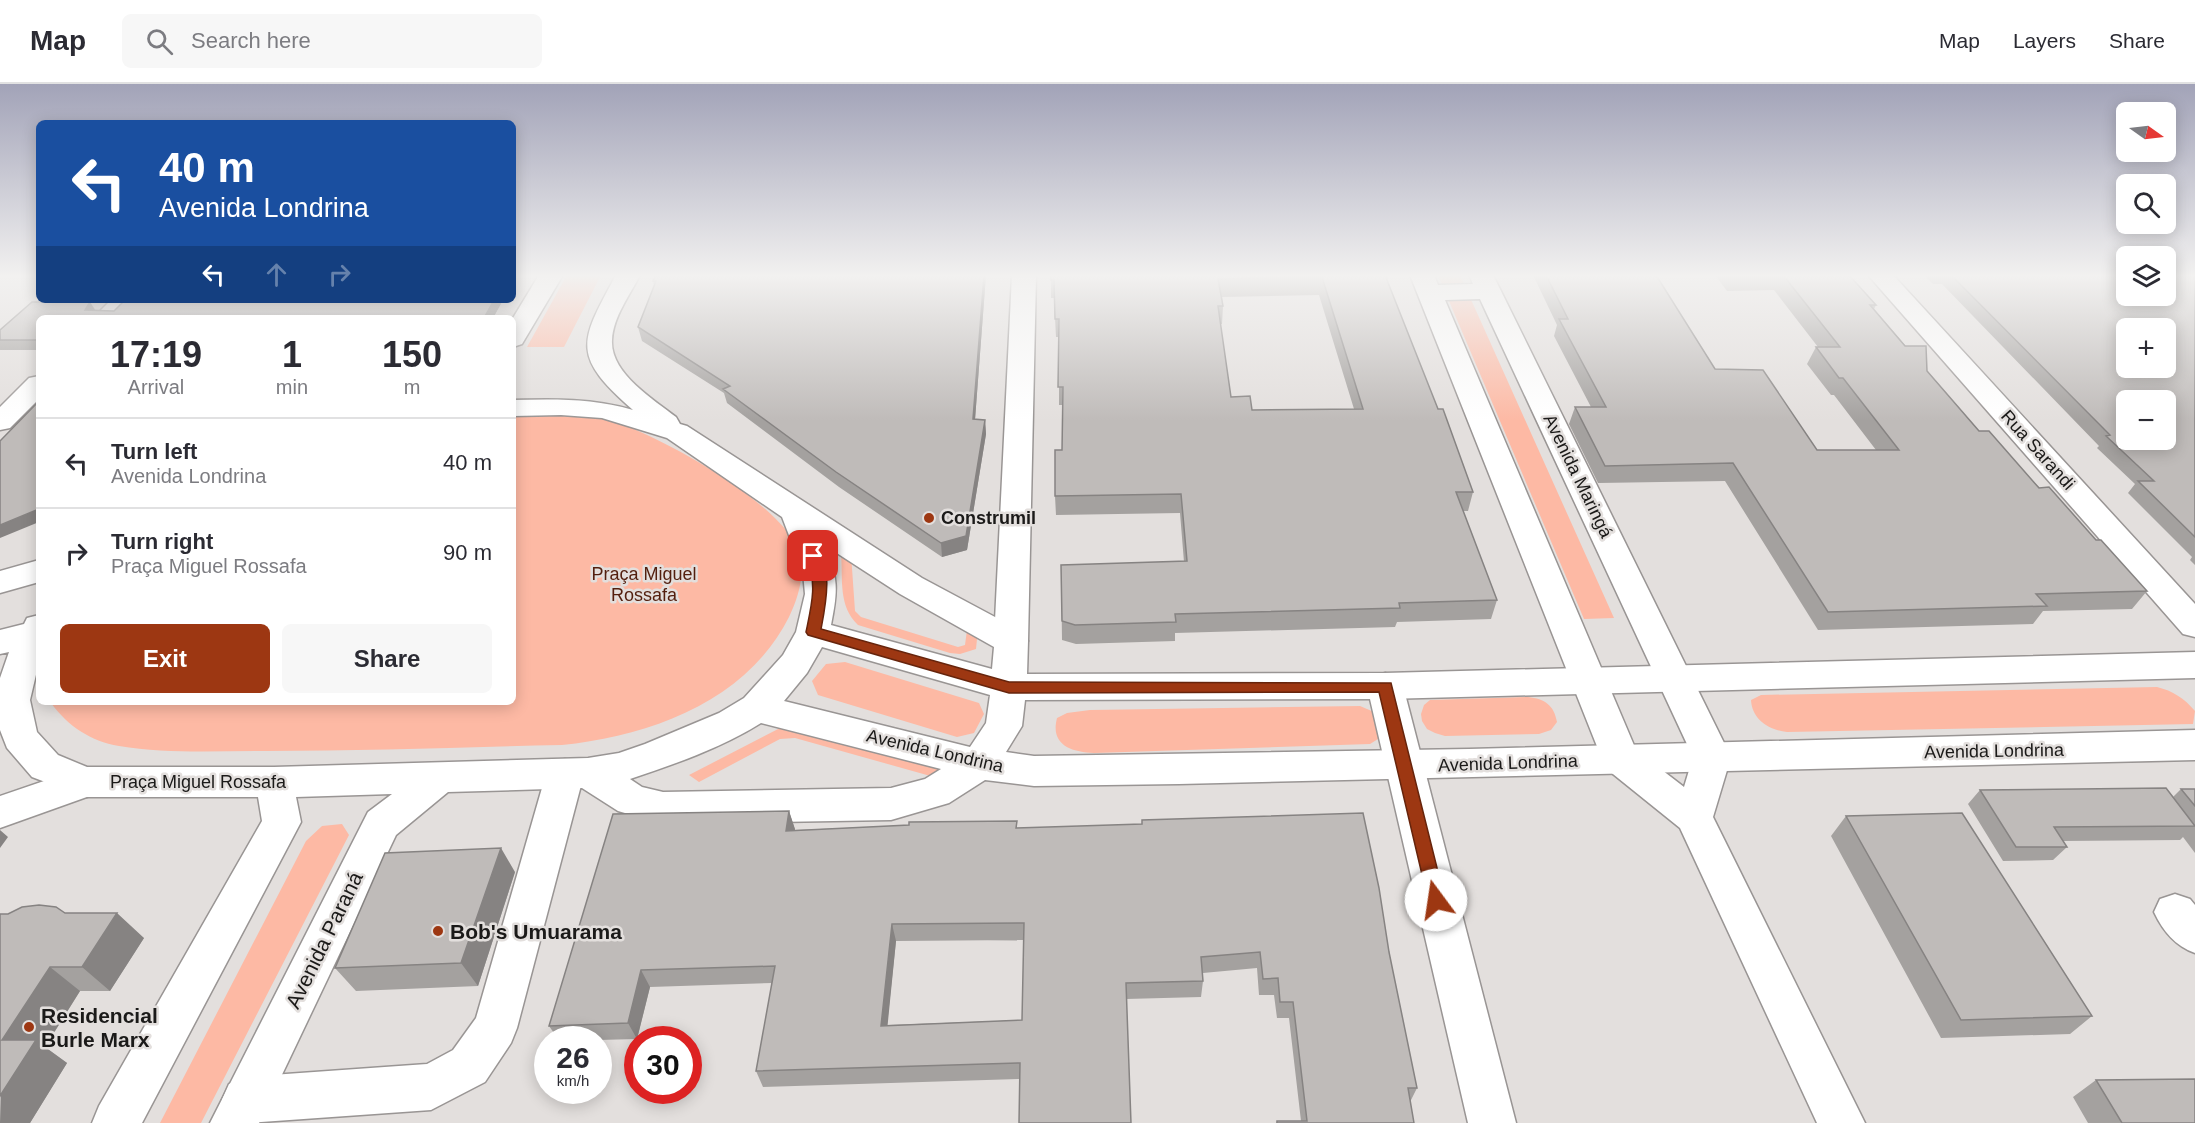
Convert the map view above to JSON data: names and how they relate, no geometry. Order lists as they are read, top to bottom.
{
  "streets": {
    "main road": [
      "Rua Sarandi",
      "Avenida Maringá",
      "Avenida Londrina",
      "Praça Miguel Rossafa",
      "Avenida Paraná"
    ]
  },
  "crossings": [
    ["Avenida Maringá", "Avenida Londrina"],
    ["Avenida Londrina", "Praça Miguel Rossafa"],
    ["Praça Miguel Rossafa", "Avenida Paraná"]
  ],
  "parks": ["Praça Miguel Rossafa"],
  "places": ["Construmil", "Bob's Umuarama", "Residencial Burle Marx"],
  "north": "right",
  "page": {
    "header": "Map",
    "search": "Search here",
    "nav": ["Map", "Layers", "Share"],
    "map_buttons": ["+", "−"],
    "turn": ["40 m", "Avenida Londrina"],
    "eta": [
      "17:19",
      "Arrival",
      "1",
      "min",
      "150",
      "m"
    ],
    "list": [
      {
        "name": "Turn left",
        "note": "Avenida Londrina",
        "value": "40 m"
      },
      {
        "name": "Turn right",
        "note": "Praça Miguel Rossafa",
        "value": "90 m"
      }
    ],
    "buttons": ["Exit", "Share"],
    "speed": "26 km/h",
    "limit": "30"
  }
}
